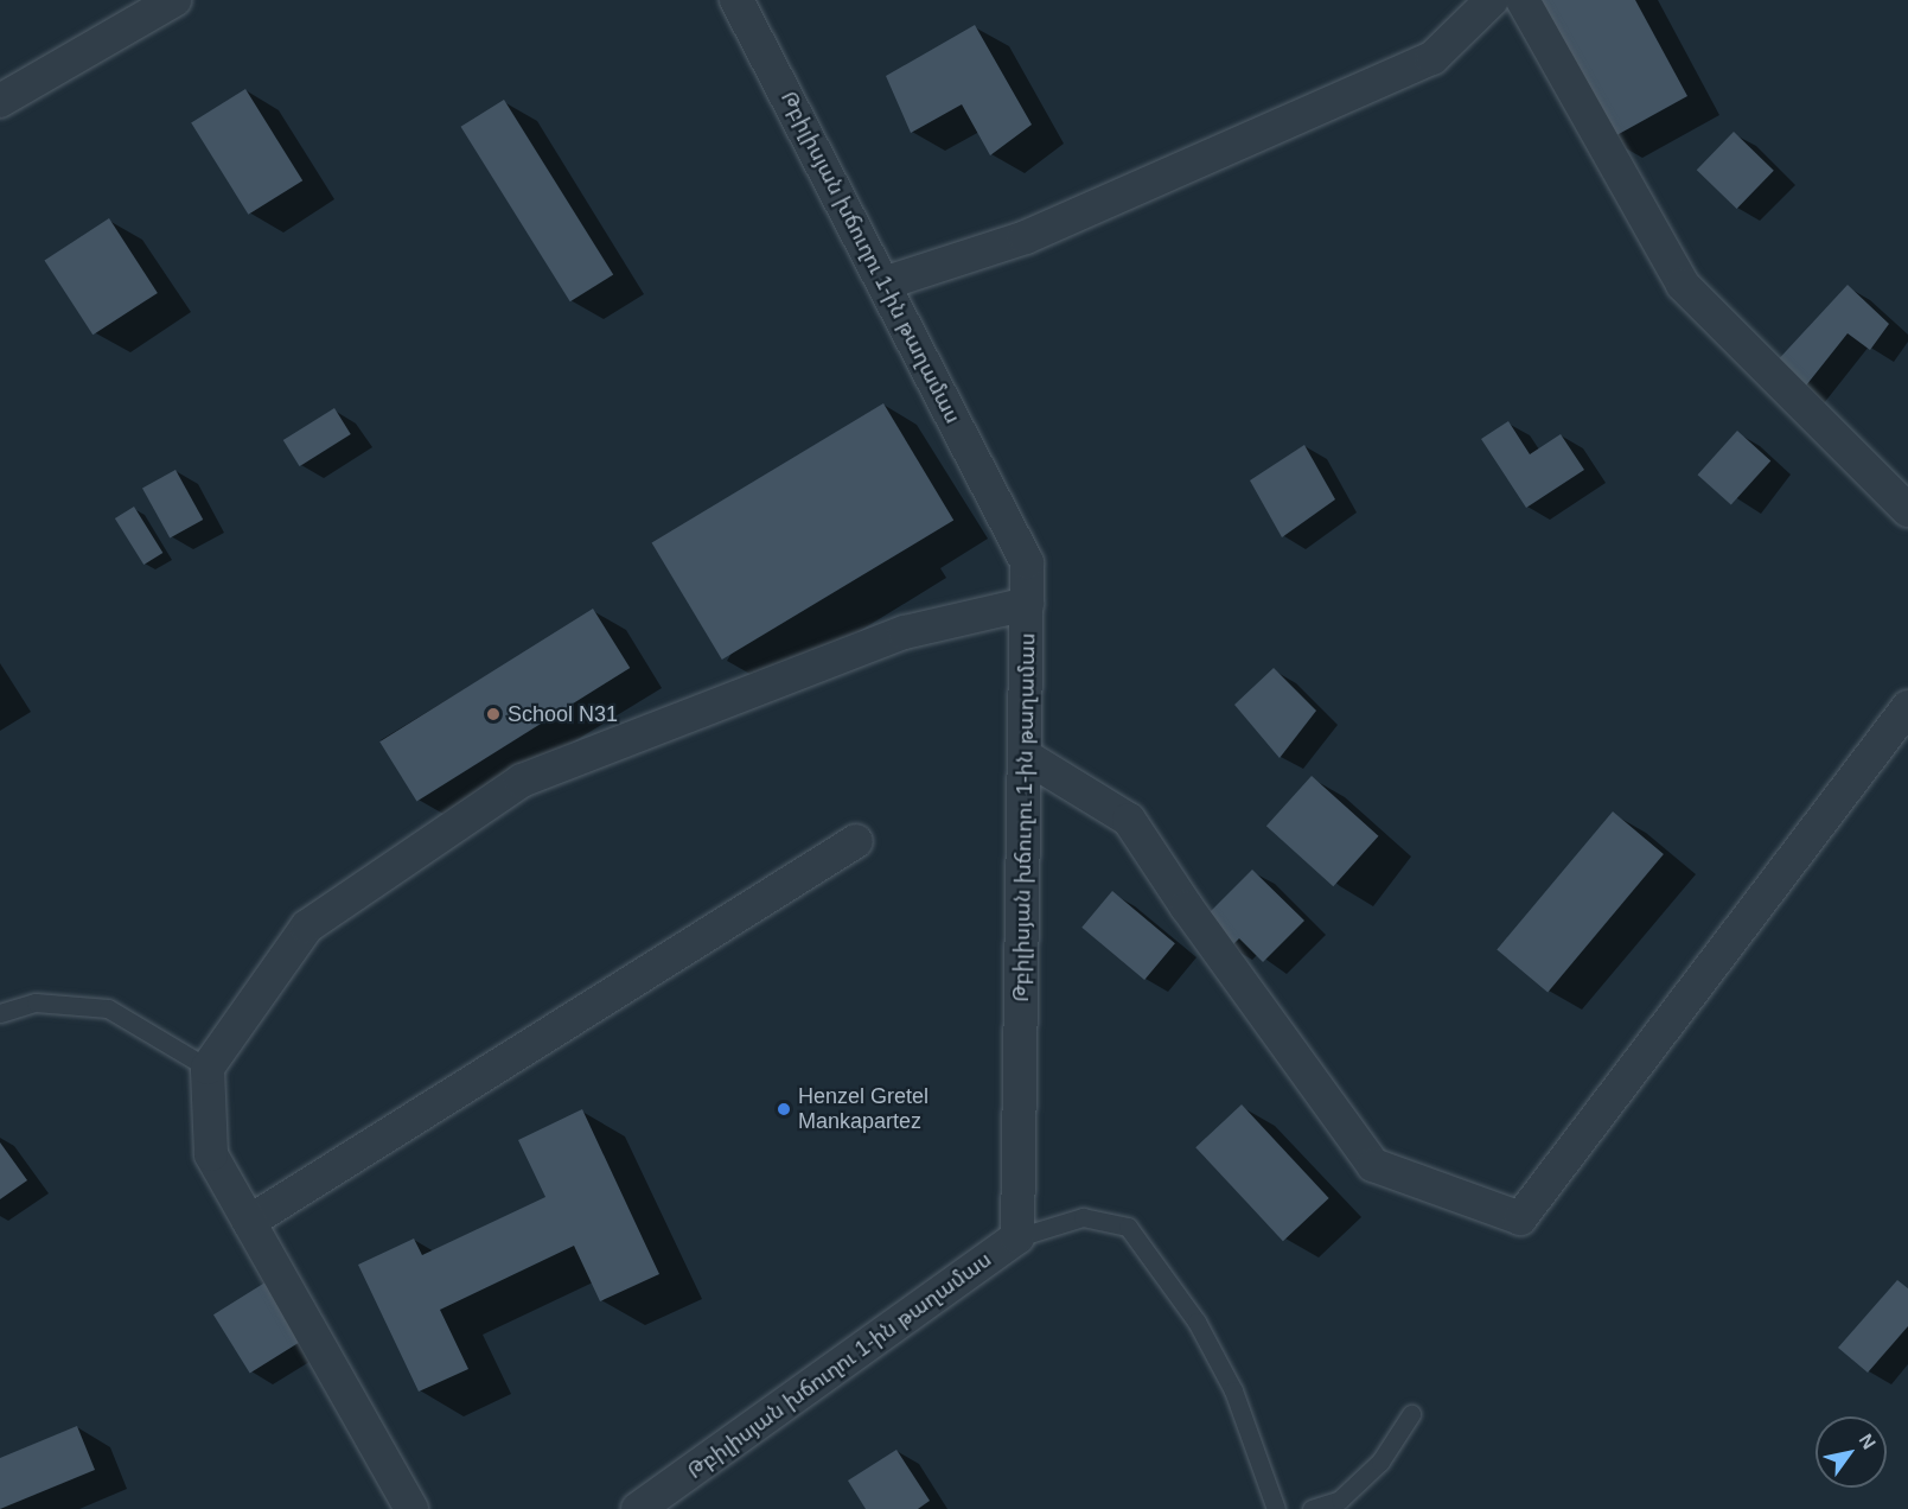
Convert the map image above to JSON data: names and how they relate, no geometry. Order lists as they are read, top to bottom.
{
  "streets": {
    "street": ["Թբիլիսյան խճուղու 1-ին թաղամաս"]
  },
  "places": ["School N31", "Henzel Gretel Mankapartez"],
  "north": "top right"
}
